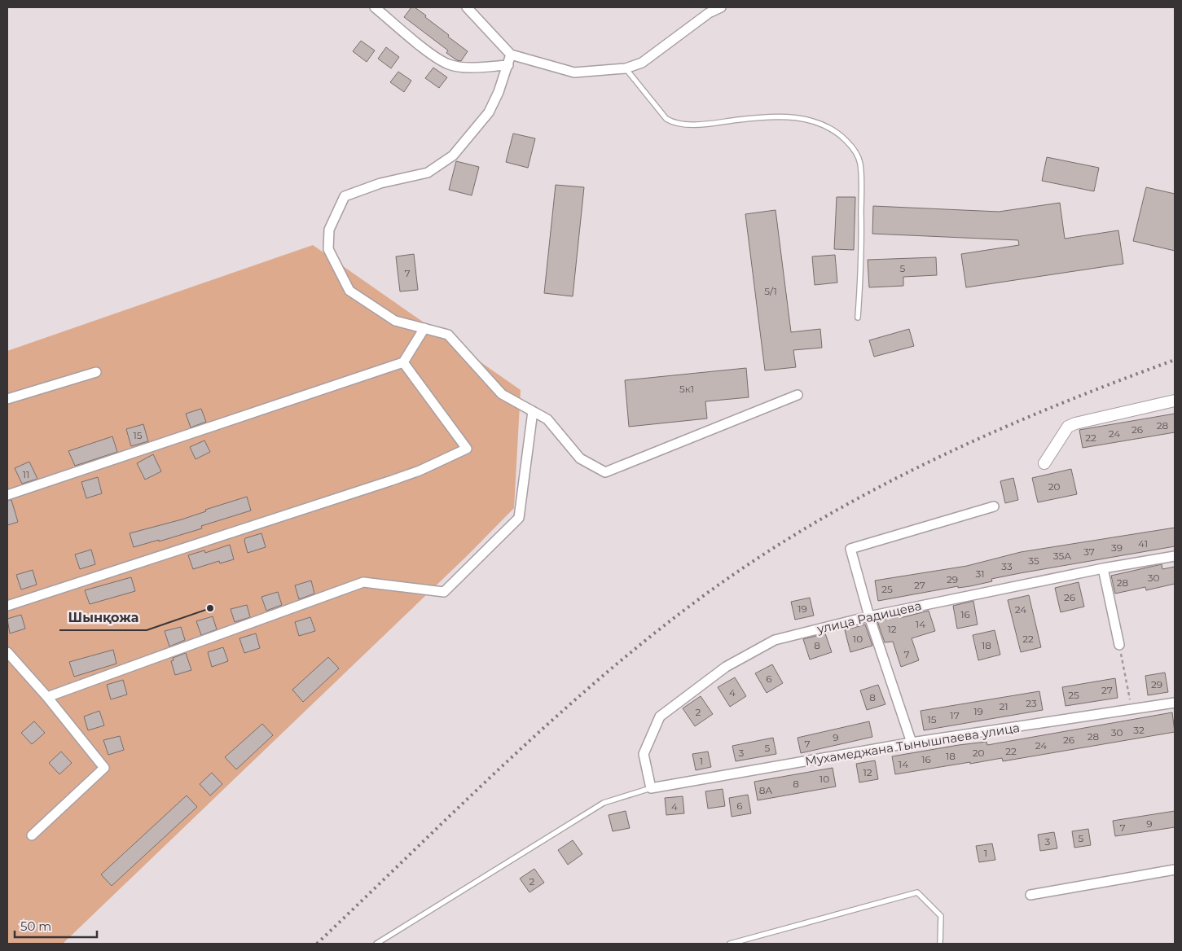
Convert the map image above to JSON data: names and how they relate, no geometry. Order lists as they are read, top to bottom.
{
  "streets": {
    "street": ["улица Радищева", "Мухамеджана Тынышпаева улица"]
  },
  "crossings": [
    ["улица Радищева", "Мухамеджана Тынышпаева улица"]
  ],
  "places": ["Шынқожа"],
  "house_numbers": [
    "5",
    "7",
    "5/1",
    "5к1",
    "28",
    "26",
    "24",
    "15",
    "22",
    "11",
    "20",
    "41",
    "39",
    "37",
    "35А",
    "35",
    "33",
    "31",
    "30",
    "29",
    "28",
    "27",
    "25",
    "26",
    "19",
    "24",
    "16",
    "14",
    "12",
    "10",
    "22",
    "8",
    "18",
    "7",
    "6",
    "29",
    "27",
    "4",
    "25",
    "8",
    "23",
    "21",
    "19",
    "2",
    "17",
    "15",
    "32",
    "30",
    "28",
    "9",
    "26",
    "7",
    "24",
    "5",
    "22",
    "3",
    "20",
    "18",
    "16",
    "1",
    "14",
    "12",
    "10",
    "8",
    "8А",
    "6",
    "4",
    "9",
    "7",
    "5",
    "3",
    "1",
    "2"
  ],
  "scale_bar": "50 m"
}
